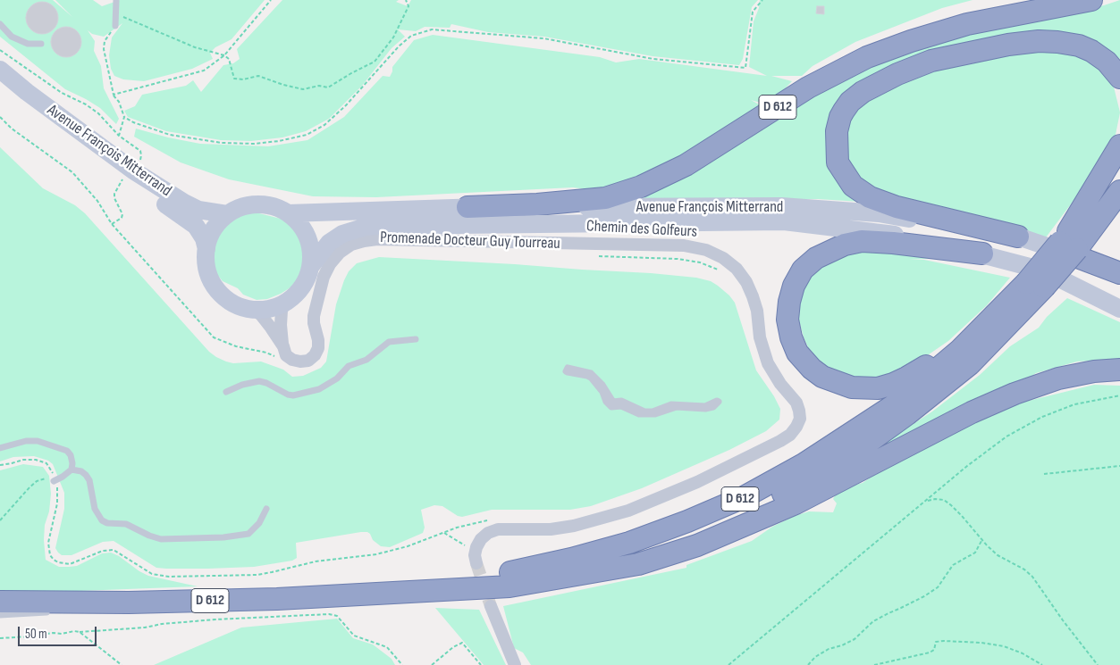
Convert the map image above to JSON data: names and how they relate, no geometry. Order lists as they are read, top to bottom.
{
  "streets": {
    "highway": ["D 612"],
    "main road": ["Avenue François Mitterrand"],
    "street": ["Chemin des Golfeurs"]
  },
  "crossings": [
    ["D 612", "Avenue François Mitterrand"],
    ["Avenue François Mitterrand", "Chemin des Golfeurs"]
  ],
  "scale_bar": "50 m"
}
